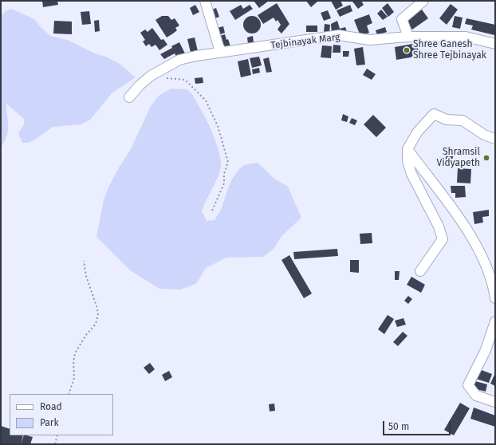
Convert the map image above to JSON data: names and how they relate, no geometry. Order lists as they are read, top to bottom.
{
  "streets": {
    "street": ["Tejbinayak Marg"]
  },
  "places": ["Shree Ganesh Shree Tejbinayak", "Shramsil Vidyapeth"],
  "legend": ["Road", "Park"],
  "scale_bar": "50 m"
}
